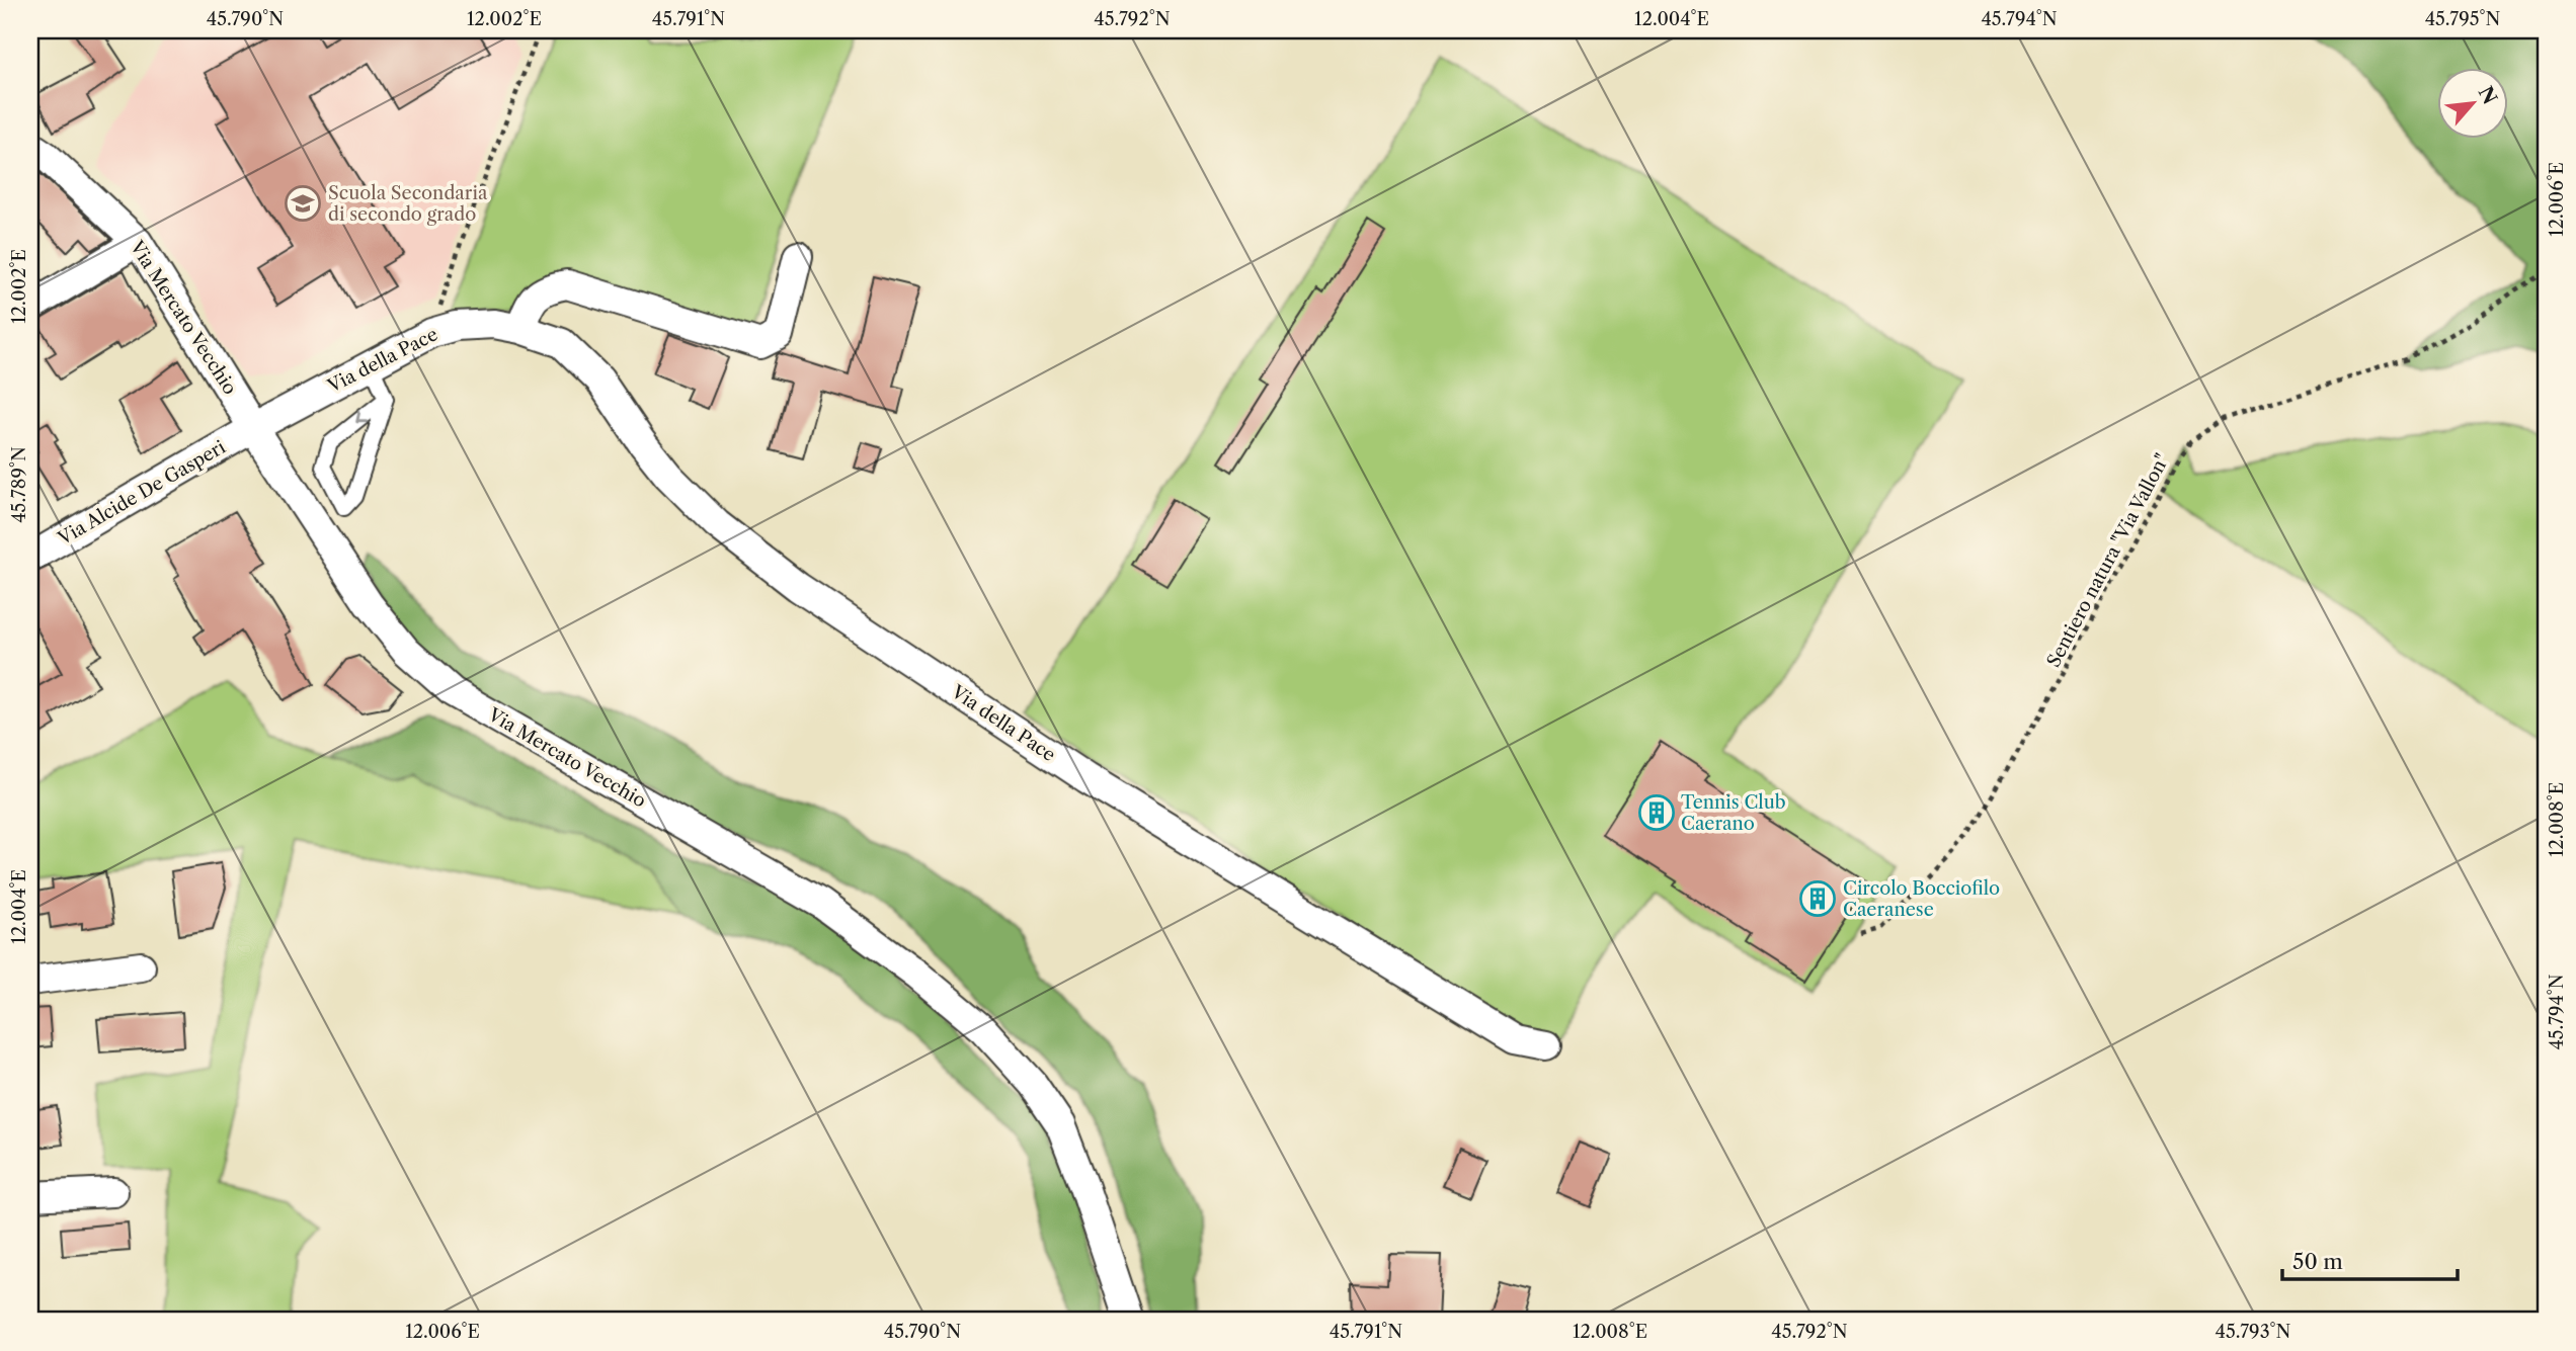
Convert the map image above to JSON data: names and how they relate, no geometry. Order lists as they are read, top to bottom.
{
  "streets": {
    "street": ["Via Mercato Vecchio", "Via della Pace", "Via Alcide De Gasperi"],
    "path": ["Sentiero natura \"Via Vallon\""]
  },
  "crossings": [
    ["Via Mercato Vecchio", "Via della Pace"],
    ["Via Mercato Vecchio", "Via Alcide De Gasperi"],
    ["Via della Pace", "Via Alcide De Gasperi"]
  ],
  "places": {
    "school or university": ["Scuola Secondaria di secondo grado"],
    "building": ["Tennis Club Caerano", "Circolo Bocciofilo Caeranese"]
  },
  "scale_bar": "50 m",
  "north": "top right",
  "coordinates": [
    "45.790°N",
    "12.002°E",
    "45.791°N",
    "45.792°N",
    "12.004°E",
    "45.794°N",
    "45.795°N",
    "12.006°E",
    "45.789°N",
    "12.008°E",
    "45.793°N"
  ]
}
